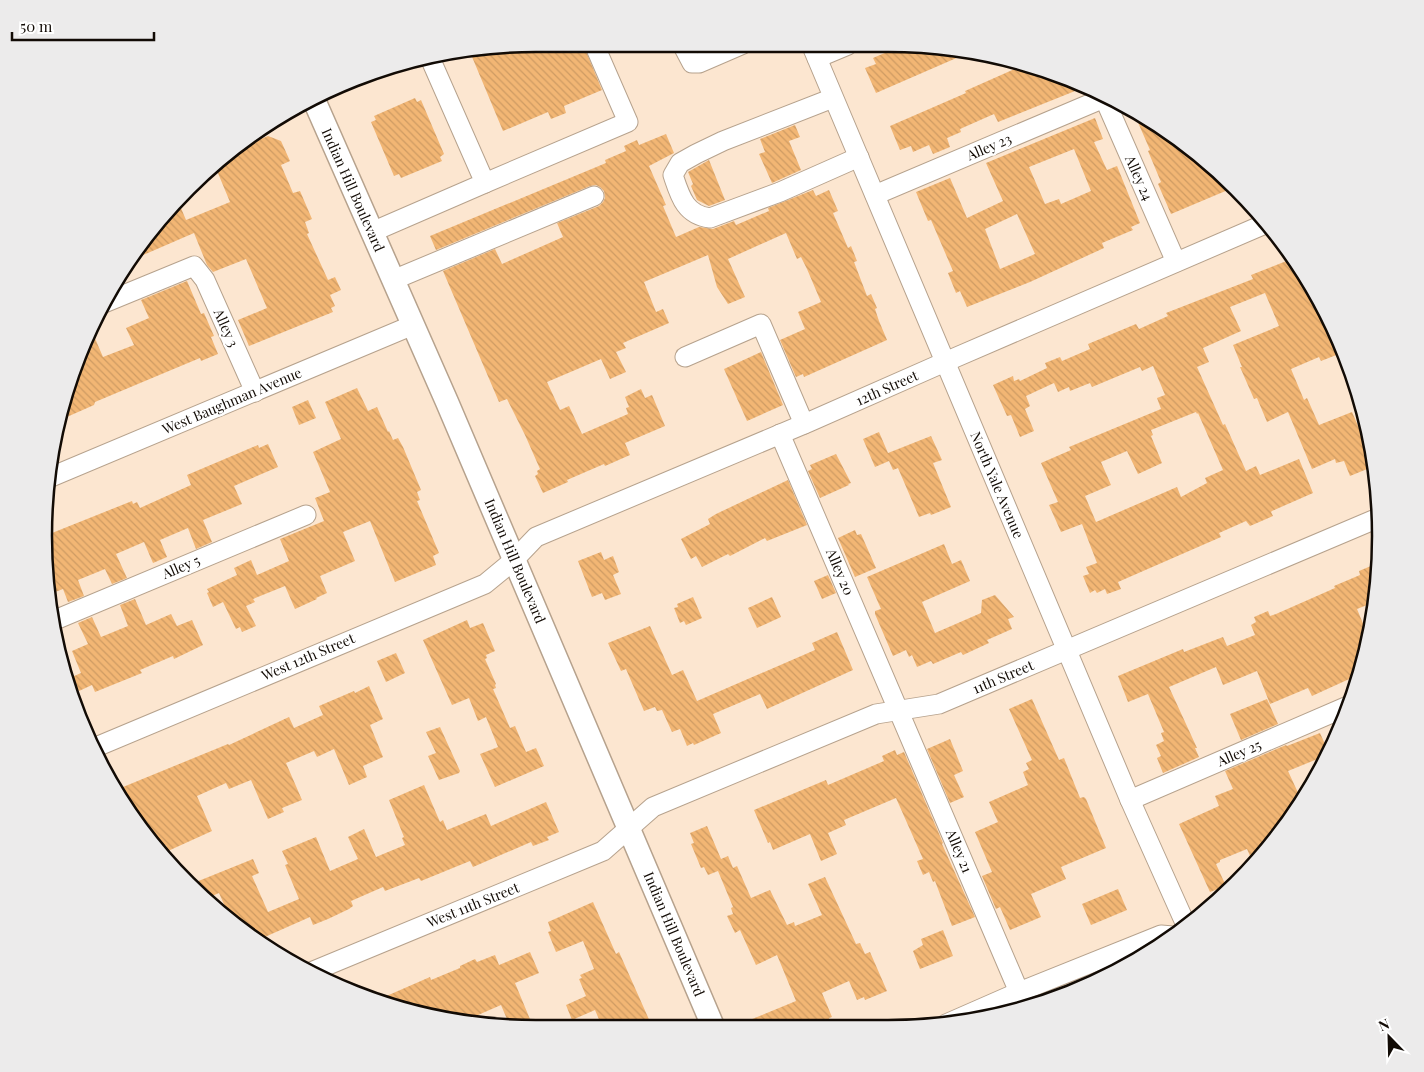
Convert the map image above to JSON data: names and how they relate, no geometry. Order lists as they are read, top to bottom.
{
  "streets": {
    "main road": ["Indian Hill Boulevard"],
    "street": [
      "Alley 23",
      "Alley 24",
      "Alley 3",
      "12th Street",
      "West Baughman Avenue",
      "North Yale Avenue",
      "Alley 5",
      "Alley 20",
      "West 12th Street",
      "11th Street",
      "Alley 25",
      "Alley 21",
      "West 11th Street"
    ]
  },
  "crossings": [
    ["Alley 23", "North Yale Avenue"],
    ["Alley 24", "12th Street"],
    ["Indian Hill Boulevard", "12th Street"],
    ["Indian Hill Boulevard", "West Baughman Avenue"],
    ["Indian Hill Boulevard", "West 12th Street"],
    ["Indian Hill Boulevard", "11th Street"],
    ["Indian Hill Boulevard", "West 11th Street"],
    ["Alley 3", "West Baughman Avenue"],
    ["12th Street", "North Yale Avenue"],
    ["12th Street", "Alley 20"],
    ["12th Street", "West 12th Street"],
    ["North Yale Avenue", "11th Street"],
    ["North Yale Avenue", "Alley 25"],
    ["Alley 20", "11th Street"],
    ["Alley 20", "Alley 21"],
    ["11th Street", "Alley 21"],
    ["11th Street", "West 11th Street"]
  ],
  "scale_bar": "50 m",
  "north": "top left"
}
